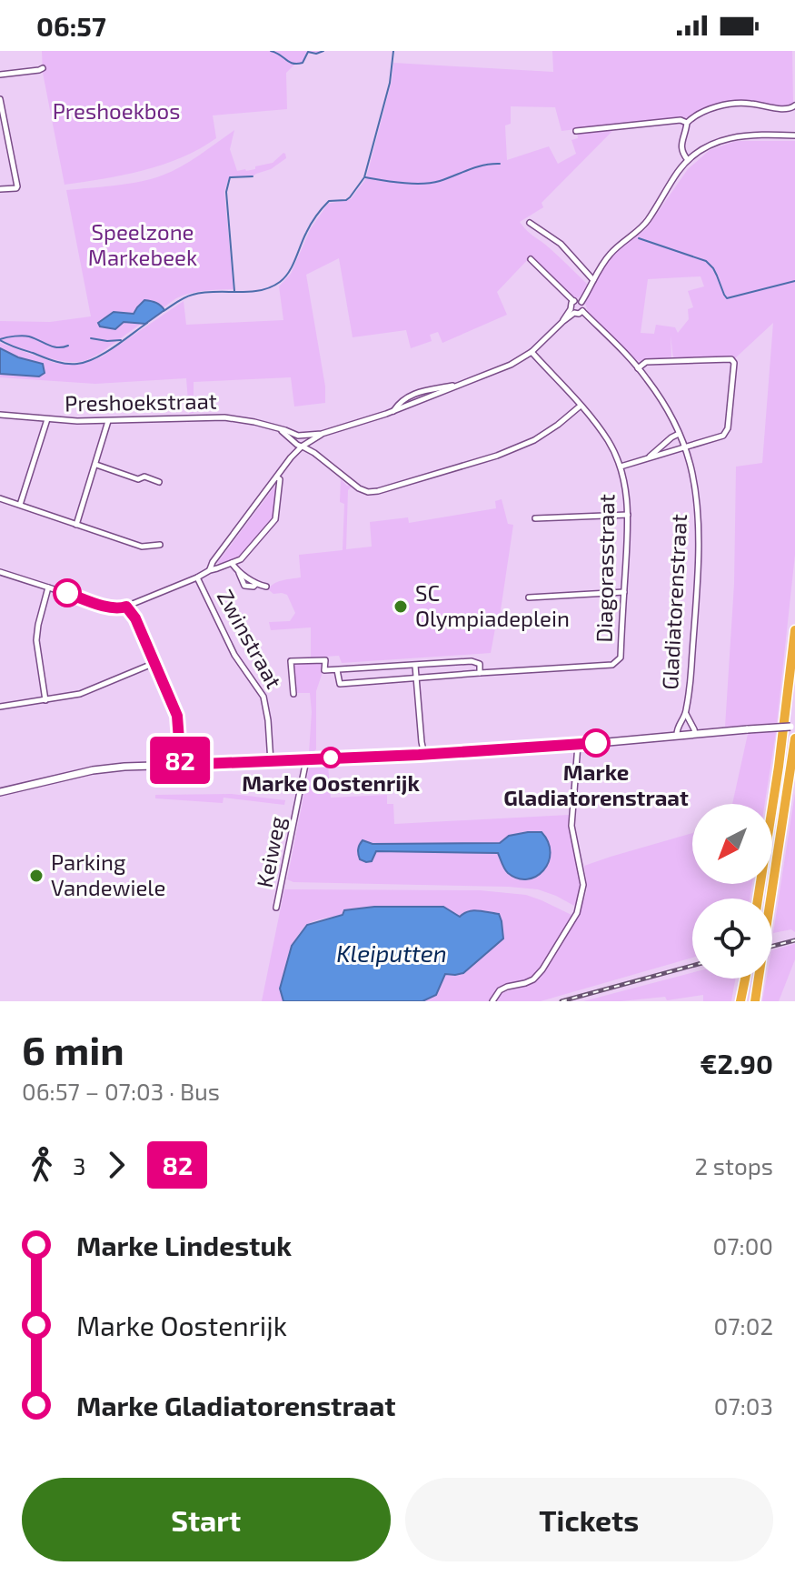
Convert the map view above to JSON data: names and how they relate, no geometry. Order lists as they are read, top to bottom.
{
  "streets": {
    "street": [
      "Preshoekstraat",
      "Diagorasstraat",
      "Gladiatorenstraat",
      "Zwinstraat",
      "Keiweg"
    ]
  },
  "crossings": [
    ["Preshoekstraat", "Diagorasstraat"],
    ["Preshoekstraat", "Gladiatorenstraat"],
    ["Diagorasstraat", "Gladiatorenstraat"]
  ],
  "water": ["Kleiputten"],
  "parks": ["Preshoekbos", "Speelzone Markebeek"],
  "places": [
    "SC Olympiadeplein",
    "Marke Gladiatorenstraat",
    "Marke Oostenrijk",
    "Parking Vandewiele"
  ],
  "lines": ["bus line 82"],
  "north": "bottom left",
  "page": {
    "status": "06:57",
    "on_map": "82",
    "heading": ["6 min", "06:57 – 07:03 · Bus", "€2.90"],
    "legs": ["3", "82", "2 stops"],
    "list": [
      {
        "name": "Marke Lindestuk",
        "value": "07:00"
      },
      {
        "name": "Marke Oostenrijk",
        "value": "07:02"
      },
      {
        "name": "Marke Gladiatorenstraat",
        "value": "07:03"
      }
    ],
    "buttons": ["Start", "Tickets"]
  }
}
